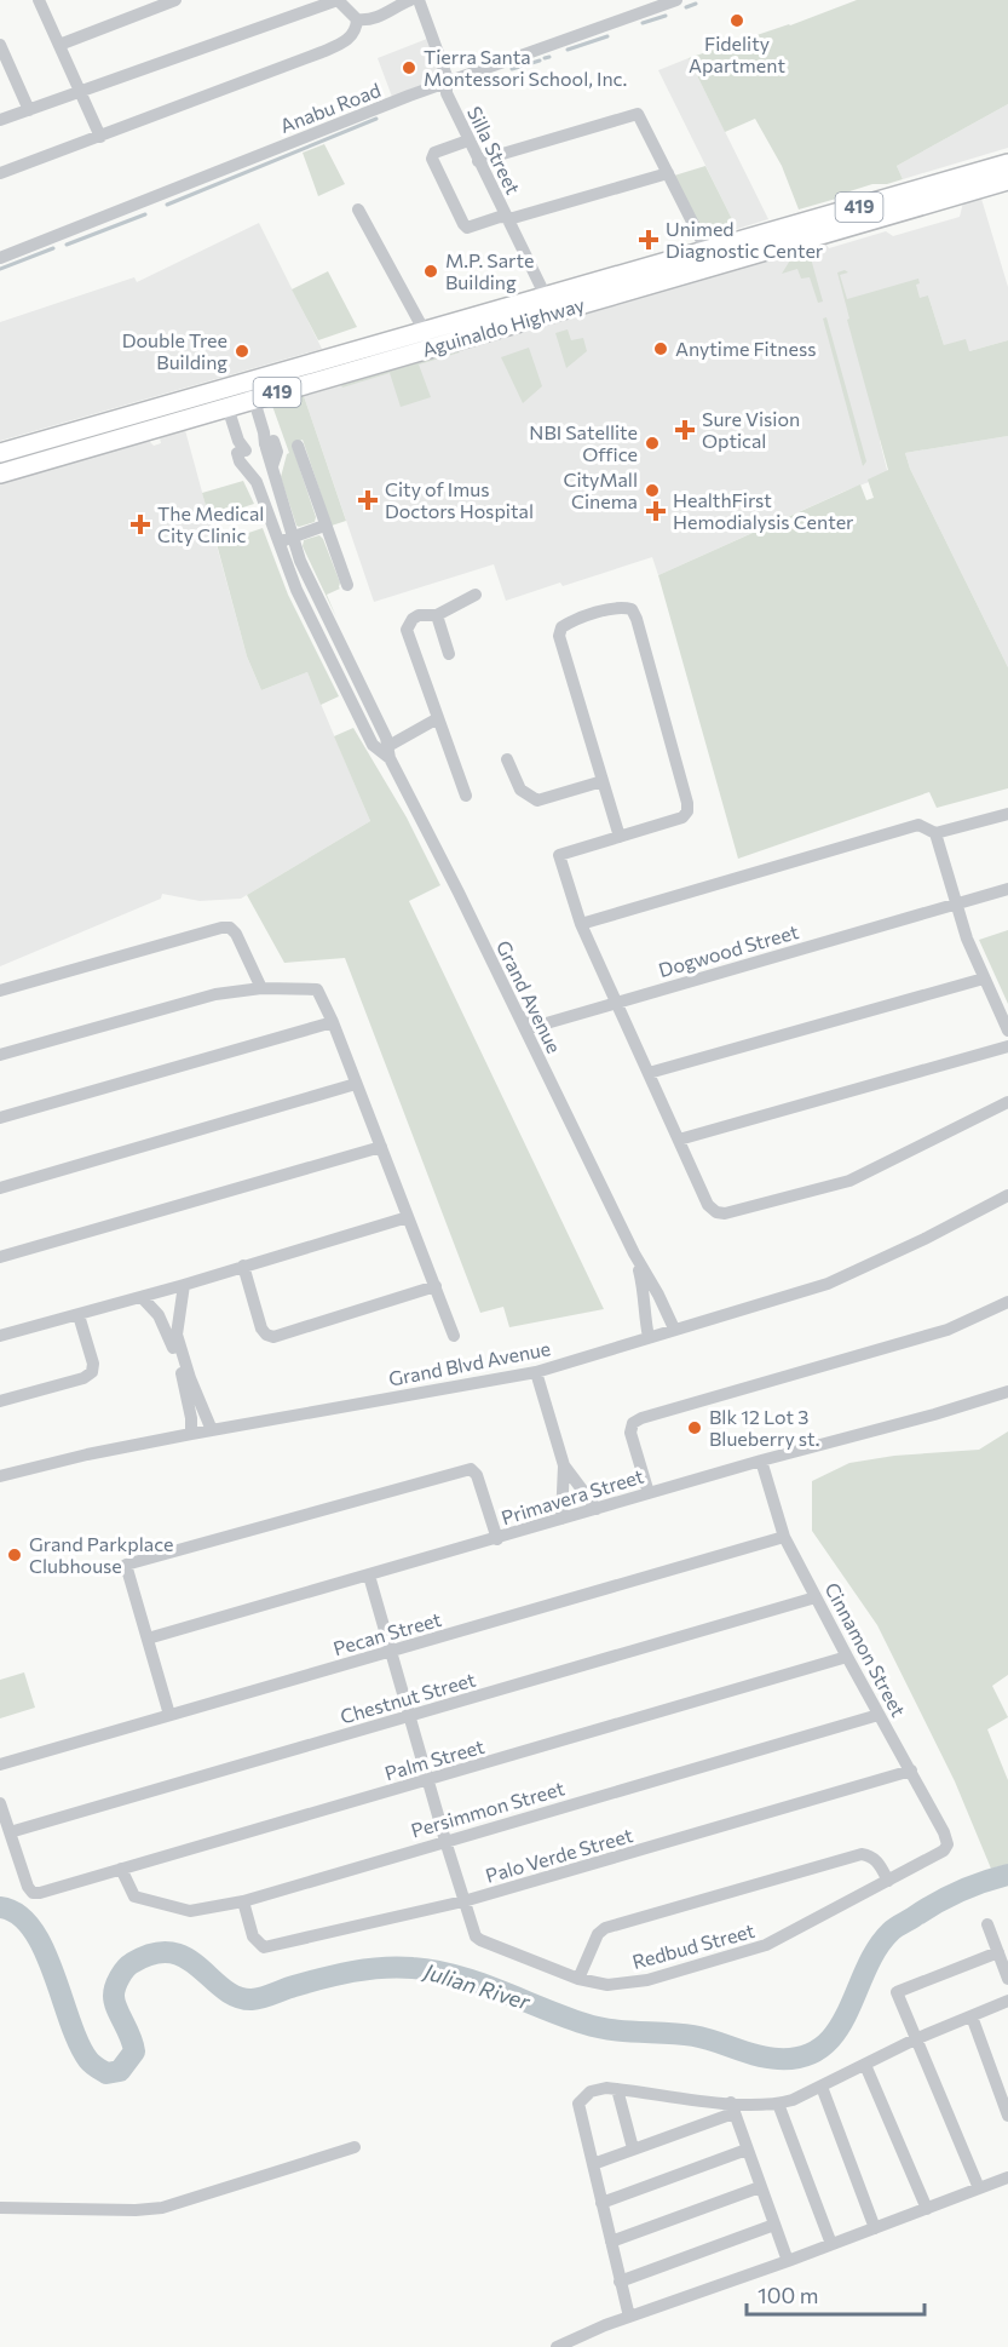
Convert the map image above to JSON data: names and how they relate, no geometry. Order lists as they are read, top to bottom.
{
  "streets": {
    "highway": ["419", "Aguinaldo Highway"],
    "street": [
      "Anabu Road",
      "Silla Street",
      "Dogwood Street",
      "Grand Avenue",
      "Grand Blvd Avenue",
      "Primavera Street",
      "Pecan Street",
      "Cinnamon Street",
      "Chestnut Street",
      "Palm Street",
      "Persimmon Street",
      "Palo Verde Street",
      "Redbud Street"
    ]
  },
  "crossings": [
    ["Anabu Road", "Silla Street"],
    ["Silla Street", "Aguinaldo Highway"],
    ["Aguinaldo Highway", "Grand Avenue"],
    ["Dogwood Street", "Grand Avenue"],
    ["Grand Avenue", "Grand Blvd Avenue"],
    ["Primavera Street", "Cinnamon Street"],
    ["Primavera Street", "Redbud Street"],
    ["Pecan Street", "Cinnamon Street"],
    ["Pecan Street", "Redbud Street"],
    ["Cinnamon Street", "Chestnut Street"],
    ["Cinnamon Street", "Palm Street"],
    ["Cinnamon Street", "Persimmon Street"],
    ["Cinnamon Street", "Palo Verde Street"],
    ["Cinnamon Street", "Redbud Street"],
    ["Chestnut Street", "Palm Street"],
    ["Chestnut Street", "Redbud Street"],
    ["Palm Street", "Persimmon Street"],
    ["Palm Street", "Redbud Street"],
    ["Persimmon Street", "Palo Verde Street"],
    ["Persimmon Street", "Redbud Street"],
    ["Palo Verde Street", "Redbud Street"]
  ],
  "water": ["Julian River"],
  "places": {
    "other": [
      "Fidelity Apartment",
      "Tierra Santa Montessori School, Inc.",
      "M.P. Sarte Building",
      "Anytime Fitness",
      "Double Tree Building",
      "NBI Satellite Office",
      "CityMall Cinema",
      "Blk 12 Lot 3 Blueberry st.",
      "Grand Parkplace Clubhouse"
    ],
    "health": [
      "Unimed Diagnostic Center",
      "Sure Vision Optical",
      "City of Imus Doctors Hospital",
      "HealthFirst Hemodialysis Center",
      "The Medical City Clinic"
    ]
  },
  "scale_bar": "100 m"
}
